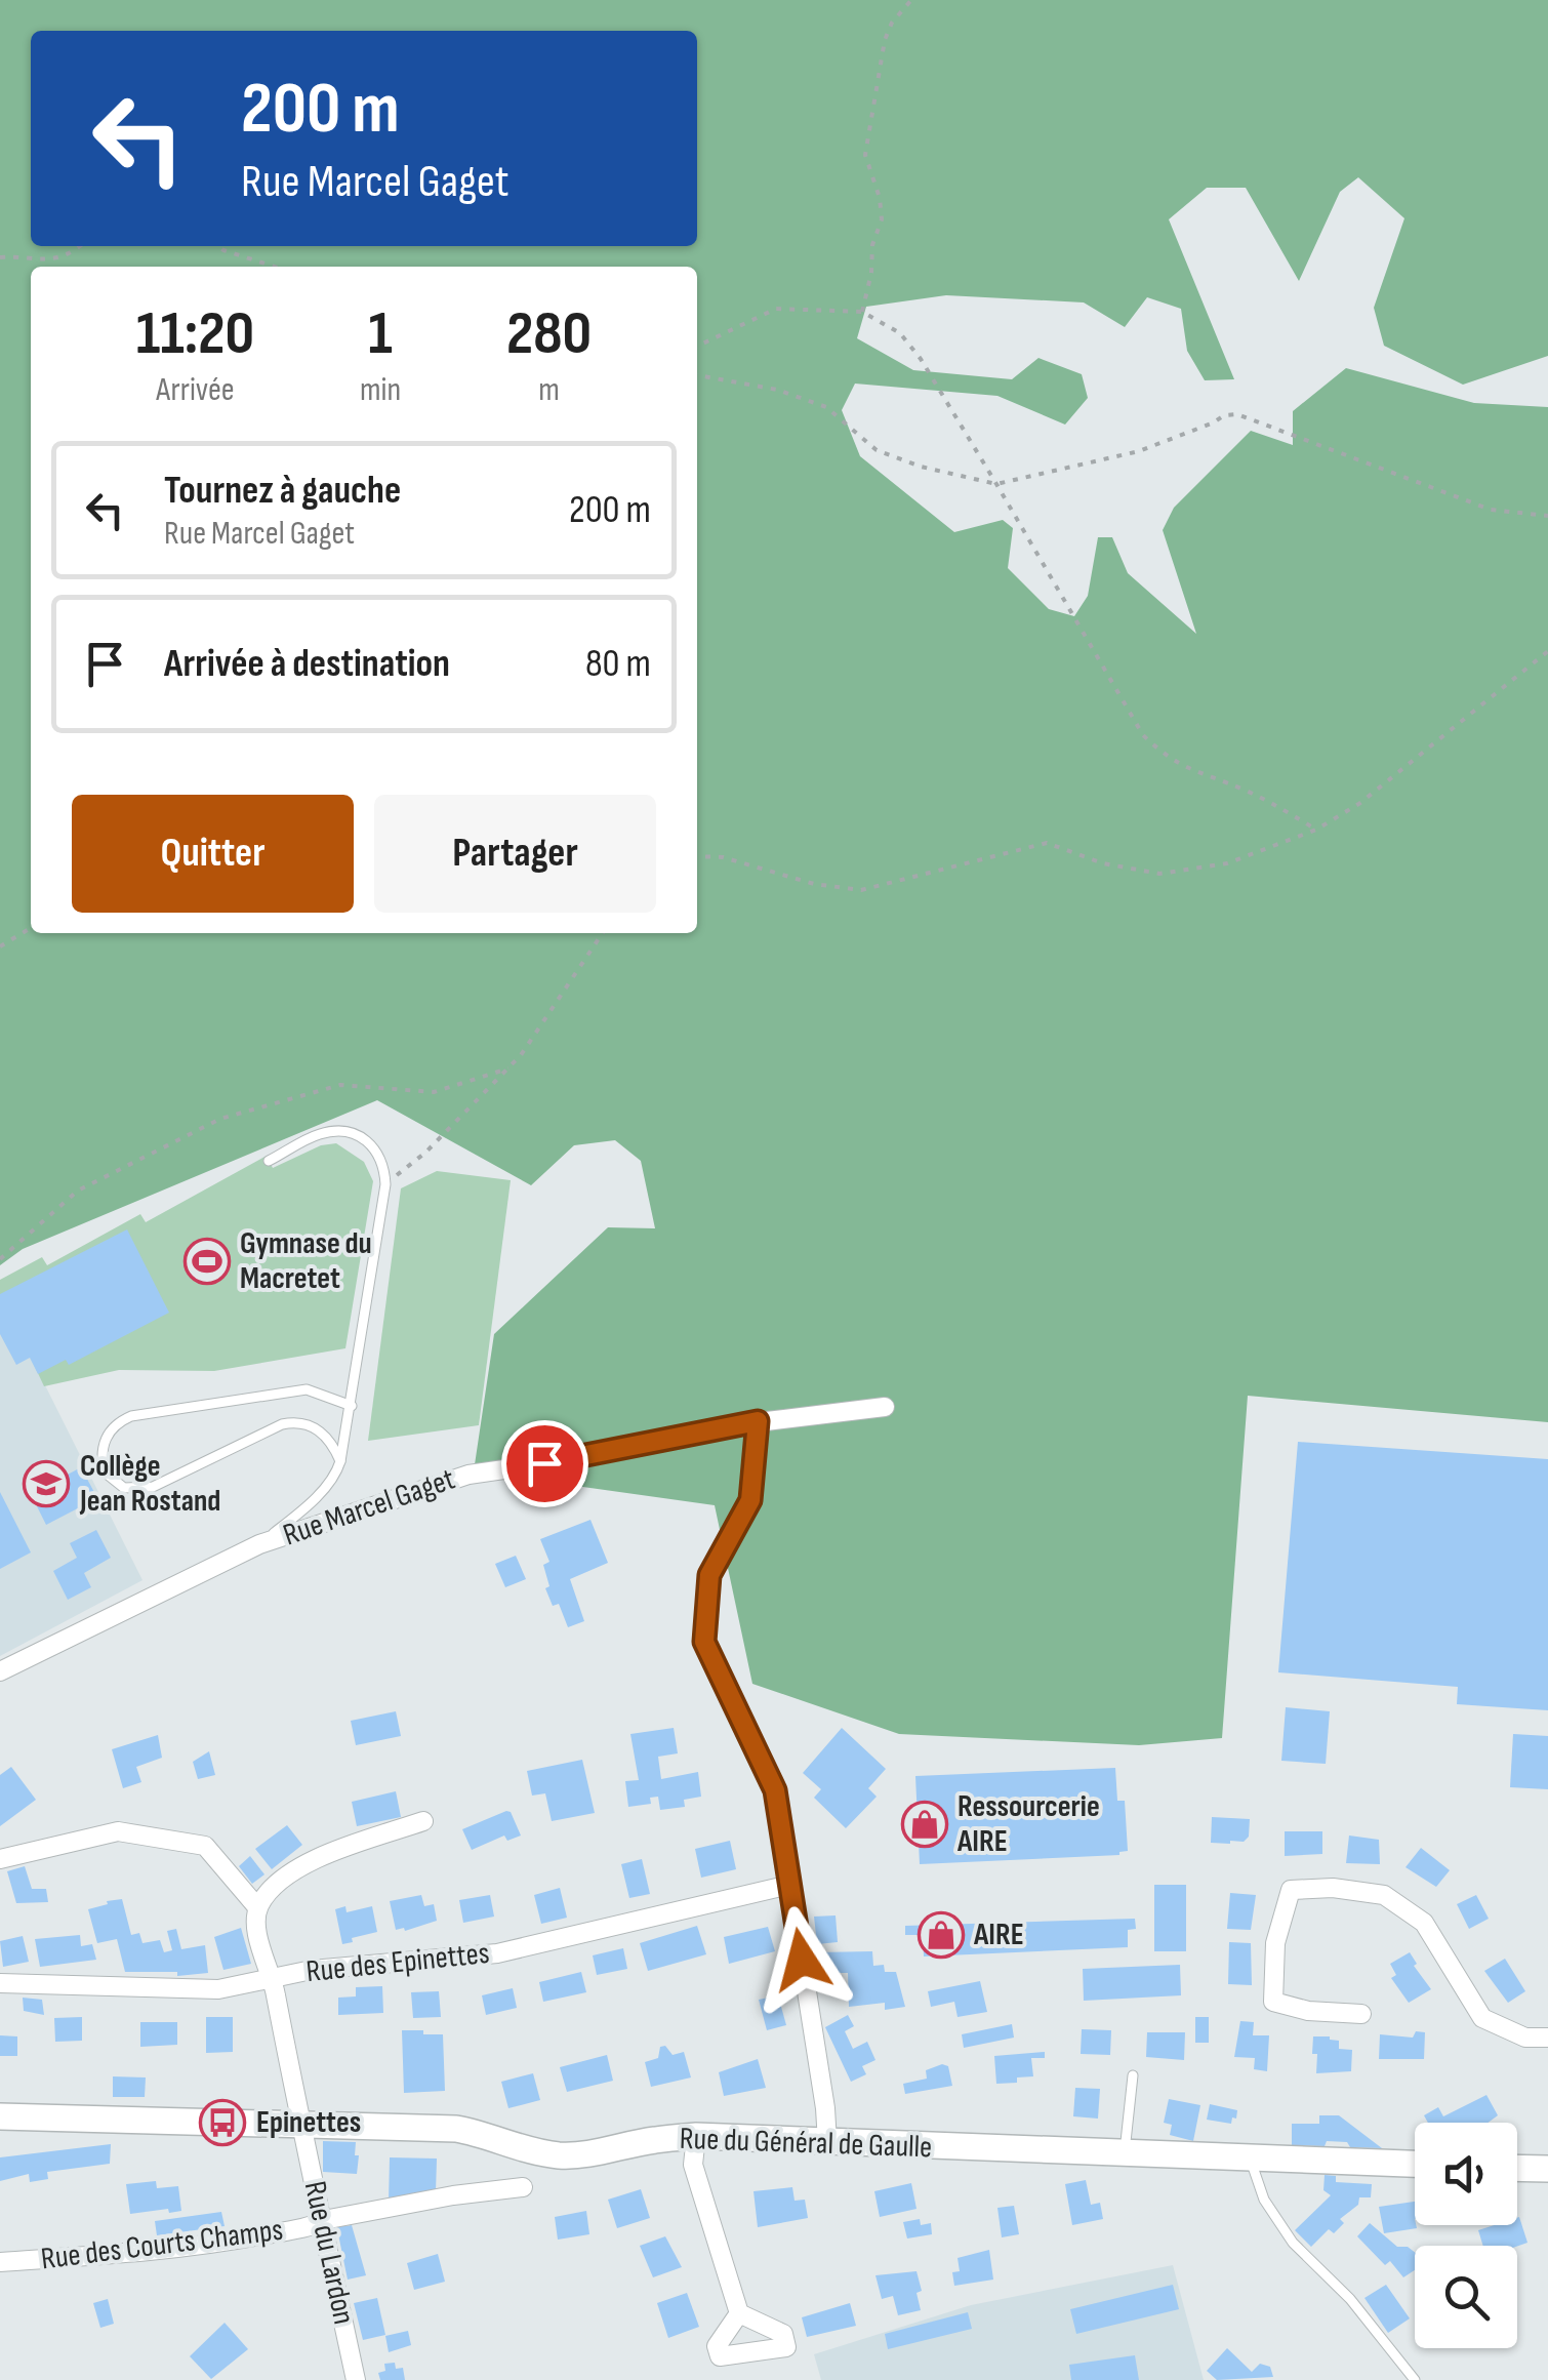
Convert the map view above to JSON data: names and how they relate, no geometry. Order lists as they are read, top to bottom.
{
  "streets": {
    "main road": ["Rue du Général de Gaulle"],
    "street": [
      "Rue Marcel Gaget",
      "Rue des Epinettes",
      "Rue des Courts Champs",
      "Rue du Lardon"
    ]
  },
  "crossings": [
    ["Rue des Epinettes", "Rue du Lardon"],
    ["Rue du Général de Gaulle", "Rue du Lardon"],
    ["Rue des Courts Champs", "Rue du Lardon"]
  ],
  "places": {
    "sports": ["Gymnase du Macretet"],
    "school or university": ["Collège Jean Rostand"],
    "shop": ["Ressourcerie AIRE", "AIRE"],
    "bus stop": ["Epinettes"]
  },
  "page": {
    "turn": ["200 m", "Rue Marcel Gaget"],
    "eta": [
      "11:20",
      "Arrivée",
      "1",
      "min",
      "280",
      "m"
    ],
    "list": [
      {
        "name": "Tournez à gauche",
        "note": "Rue Marcel Gaget",
        "value": "200 m"
      },
      {
        "name": "Arrivée à destination",
        "value": "80 m"
      }
    ],
    "buttons": ["Quitter", "Partager"]
  }
}
